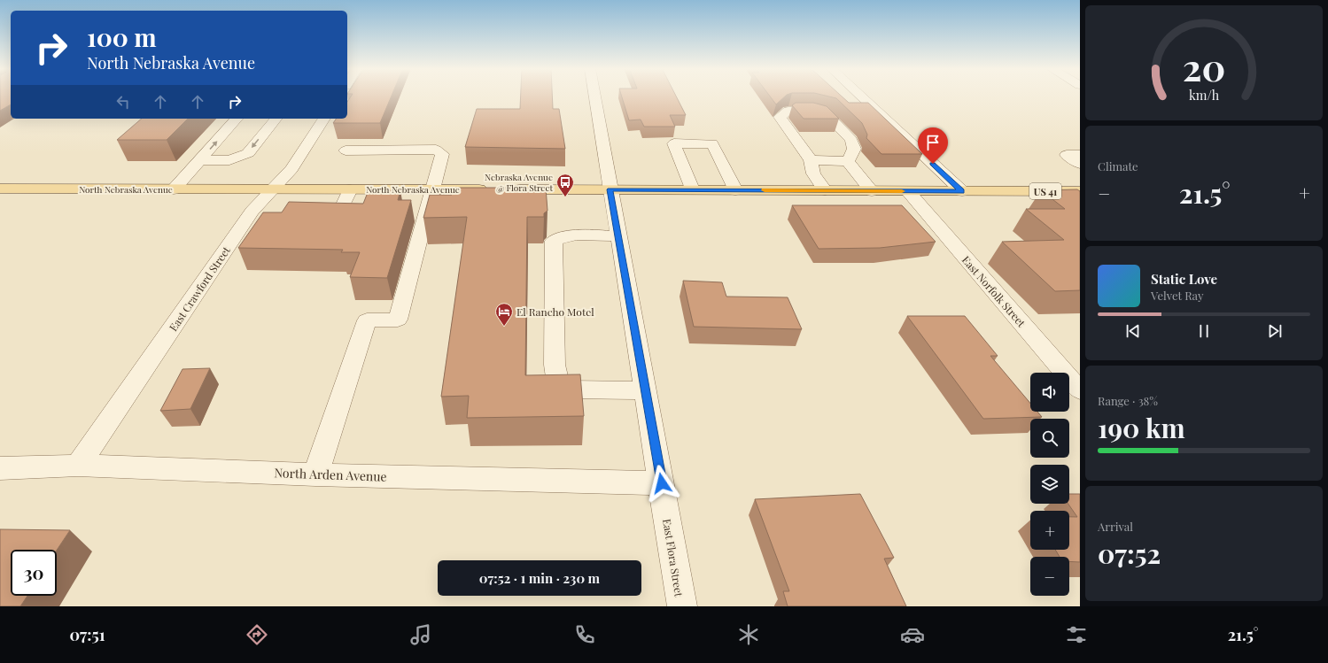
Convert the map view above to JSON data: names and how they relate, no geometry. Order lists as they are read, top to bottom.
{
  "streets": {
    "main road": ["North Nebraska Avenue", "US 41"],
    "street": [
      "East Crawford Street",
      "East Norfolk Street",
      "North Arden Avenue",
      "East Flora Street"
    ]
  },
  "crossings": [
    ["North Nebraska Avenue", "East Crawford Street"],
    ["North Nebraska Avenue", "East Norfolk Street"],
    ["North Nebraska Avenue", "East Flora Street"],
    ["East Crawford Street", "North Arden Avenue"],
    ["North Arden Avenue", "East Flora Street"]
  ],
  "places": {
    "bus stop": ["Nebraska Avenue @ Flora Street"],
    "hotel": ["El Rancho Motel"]
  },
  "page": {
    "turn": ["100 m", "North Nebraska Avenue"],
    "tile": [
      "Climate",
      ["Range · 38%", "190 km"],
      ["Arrival", "07:52"]
    ],
    "heat": ["−", "21.5°", "+"],
    "song": ["Static Love", "Velvet Ray"],
    "map_buttons": ["+", "−"],
    "limit": "30",
    "trip": "07:52 · 1 min · 230 m",
    "tabs": ["07:51", "21.5°"],
    "gauge": ["20", "km/h"]
  }
}
